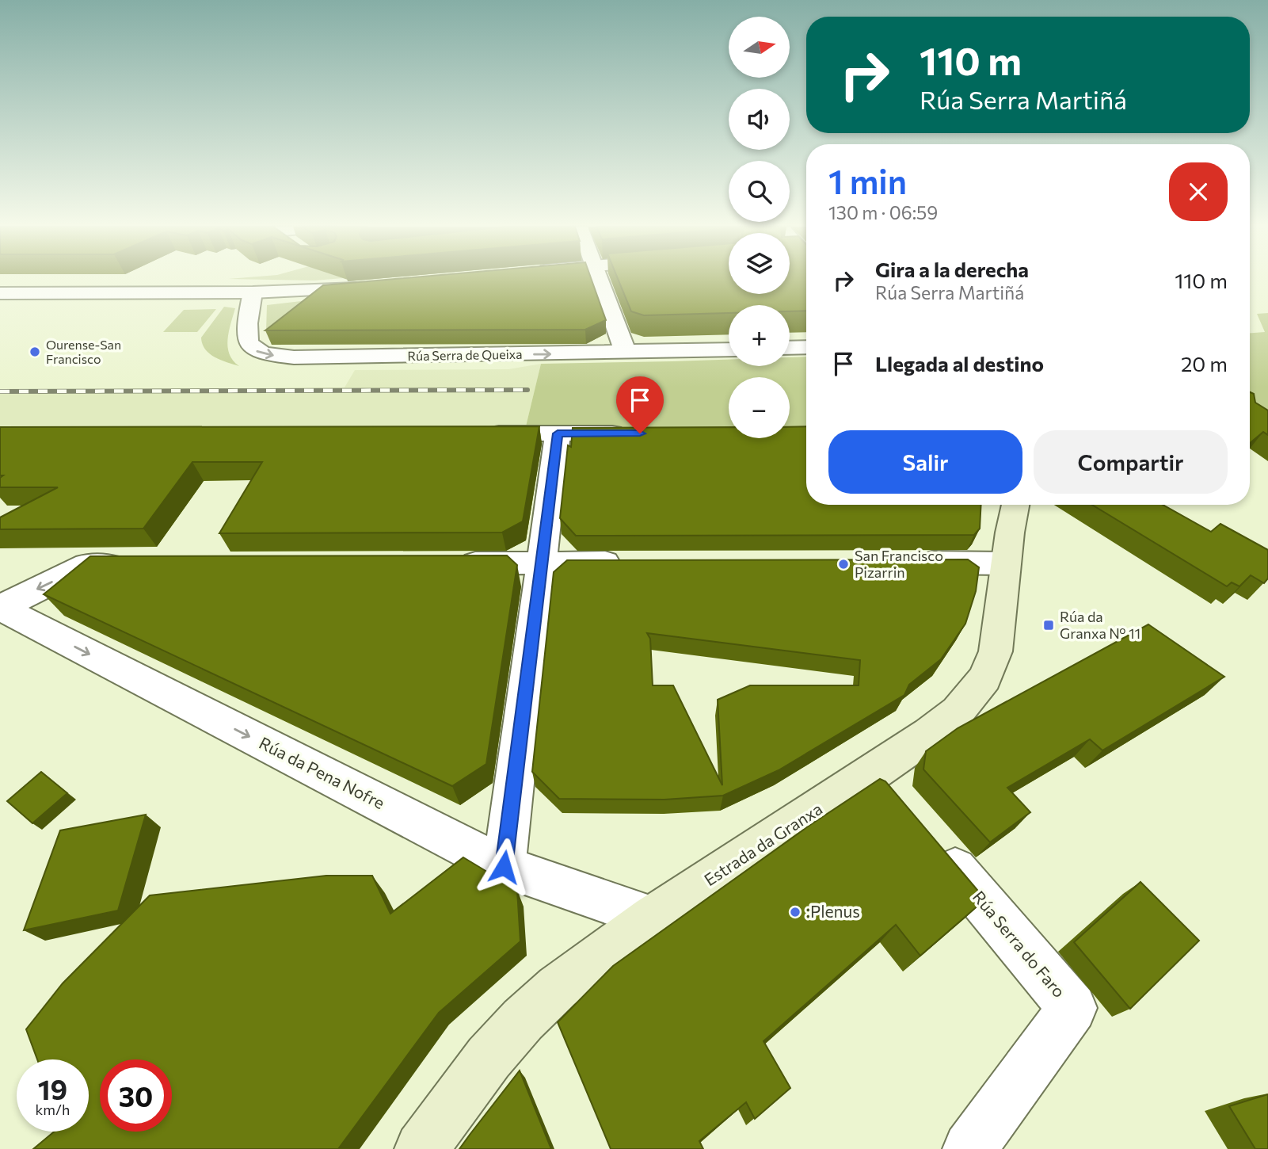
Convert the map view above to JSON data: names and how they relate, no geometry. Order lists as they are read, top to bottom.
{
  "streets": {
    "main road": ["Estrada da Granxa"],
    "street": ["Rúa Serra de Queixa", "Rúa da Pena Nofre", "Rúa Serra do Faro"]
  },
  "crossings": [
    ["Rúa da Pena Nofre", "Estrada da Granxa"]
  ],
  "one_way": ["Rúa da Pena Nofre"],
  "places": {
    "other": ["Ourense-San Francisco", "San Francisco Pizarrin", ":Plenus"],
    "transit": ["Rúa da Granxa Nº 11"]
  },
  "north": "right",
  "page": {
    "map_buttons": ["+", "−"],
    "turn": ["110 m", "Rúa Serra Martiñá"],
    "heading": ["1 min", "130 m · 06:59"],
    "list": [
      {
        "name": "Gira a la derecha",
        "note": "Rúa Serra Martiñá",
        "value": "110 m"
      },
      {
        "name": "Llegada al destino",
        "value": "20 m"
      }
    ],
    "buttons": ["Salir", "Compartir"],
    "speed": "19 km/h",
    "limit": "30"
  }
}
